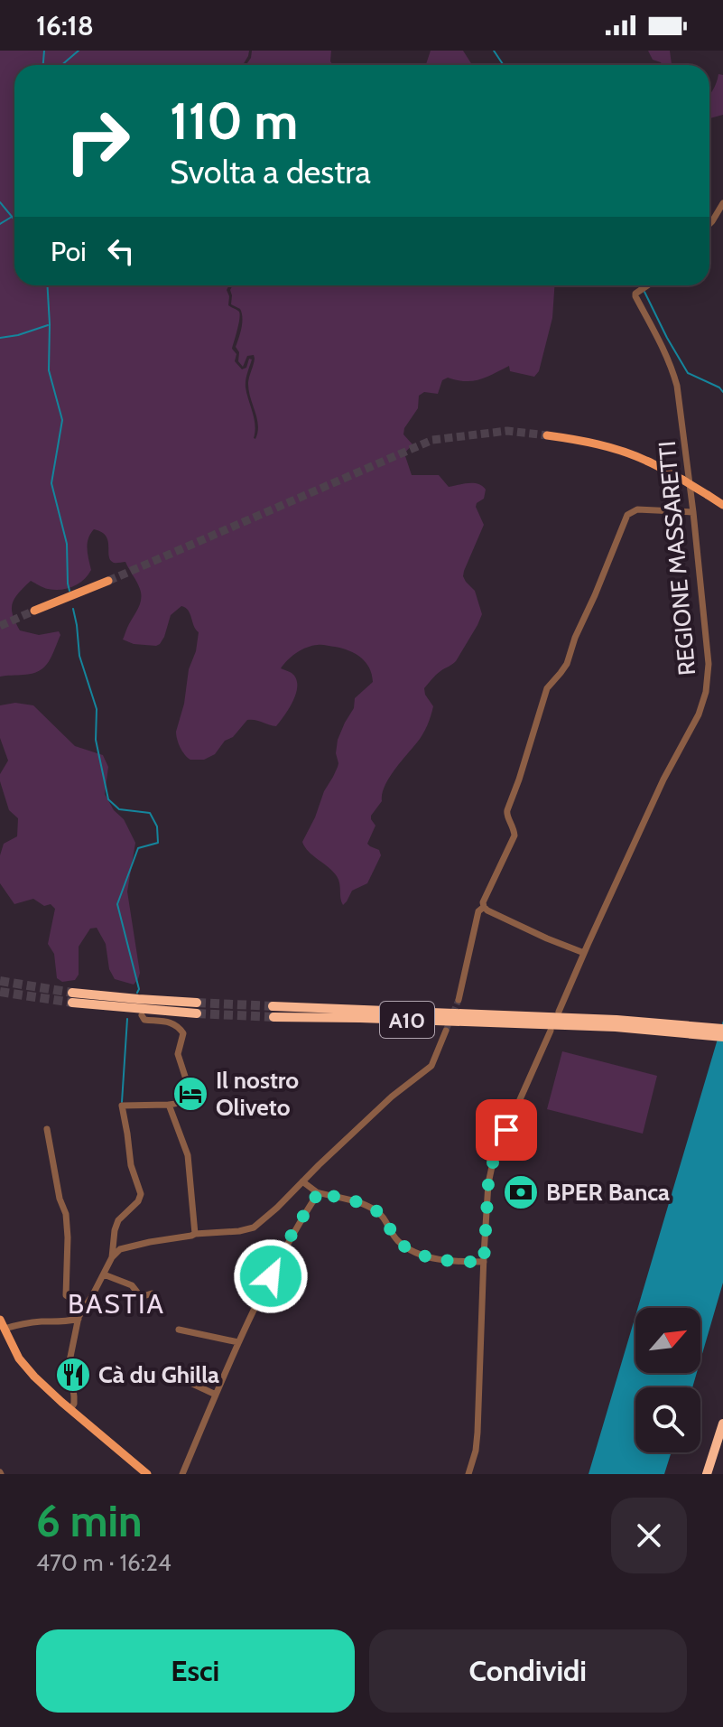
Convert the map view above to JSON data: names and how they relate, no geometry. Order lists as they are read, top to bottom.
{
  "streets": {
    "highway": ["A10"],
    "street": ["REGIONE MASSARETTI"]
  },
  "districts": ["BASTIA"],
  "places": {
    "hotel": ["Il nostro Oliveto"],
    "bank": ["BPER Banca"],
    "restaurant": ["Cà du Ghilla"]
  },
  "north": "top right",
  "page": {
    "status": "16:18",
    "turn": ["110 m", "Svolta a destra"],
    "then": "Poi",
    "heading": ["6 min", "470 m · 16:24"],
    "buttons": ["Esci", "Condividi"]
  }
}
